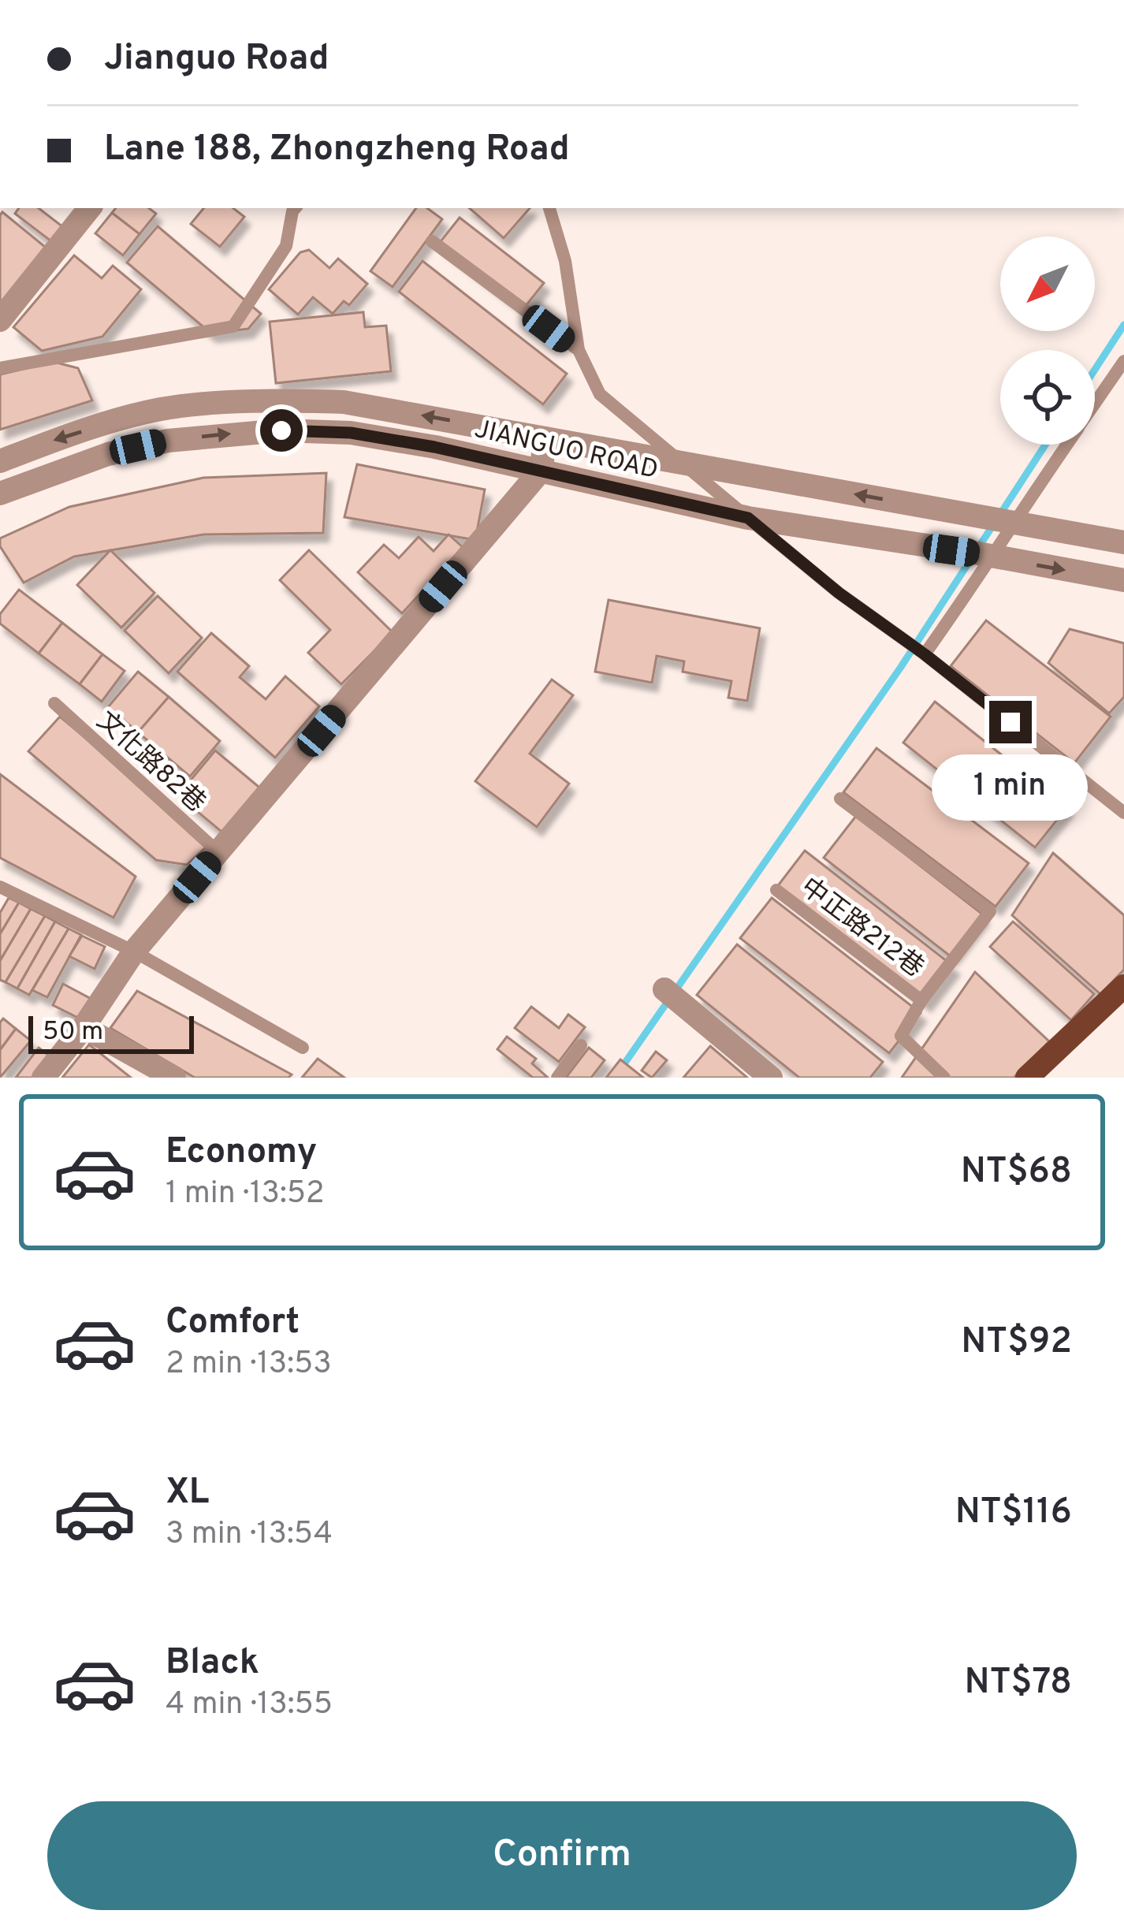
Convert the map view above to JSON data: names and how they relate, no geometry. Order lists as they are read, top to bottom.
{
  "streets": {
    "street": ["JIANGUO ROAD"],
    "lane": ["文化路82巷", "中正路212巷"]
  },
  "scale_bar": "50 m",
  "north": "bottom left",
  "page": {
    "banner": ["Jianguo Road", "Lane 188, Zhongzheng Road"],
    "bubble": "1 min",
    "scale": "50 m",
    "list": [
      {
        "name": "Economy",
        "note": "1 min · 13:52",
        "value": "NT$68"
      },
      {
        "name": "Comfort",
        "note": "2 min · 13:53",
        "value": "NT$92"
      },
      {
        "name": "XL",
        "note": "3 min · 13:54",
        "value": "NT$116"
      },
      {
        "name": "Black",
        "note": "4 min · 13:55",
        "value": "NT$78"
      }
    ],
    "buttons": "Confirm"
  }
}
